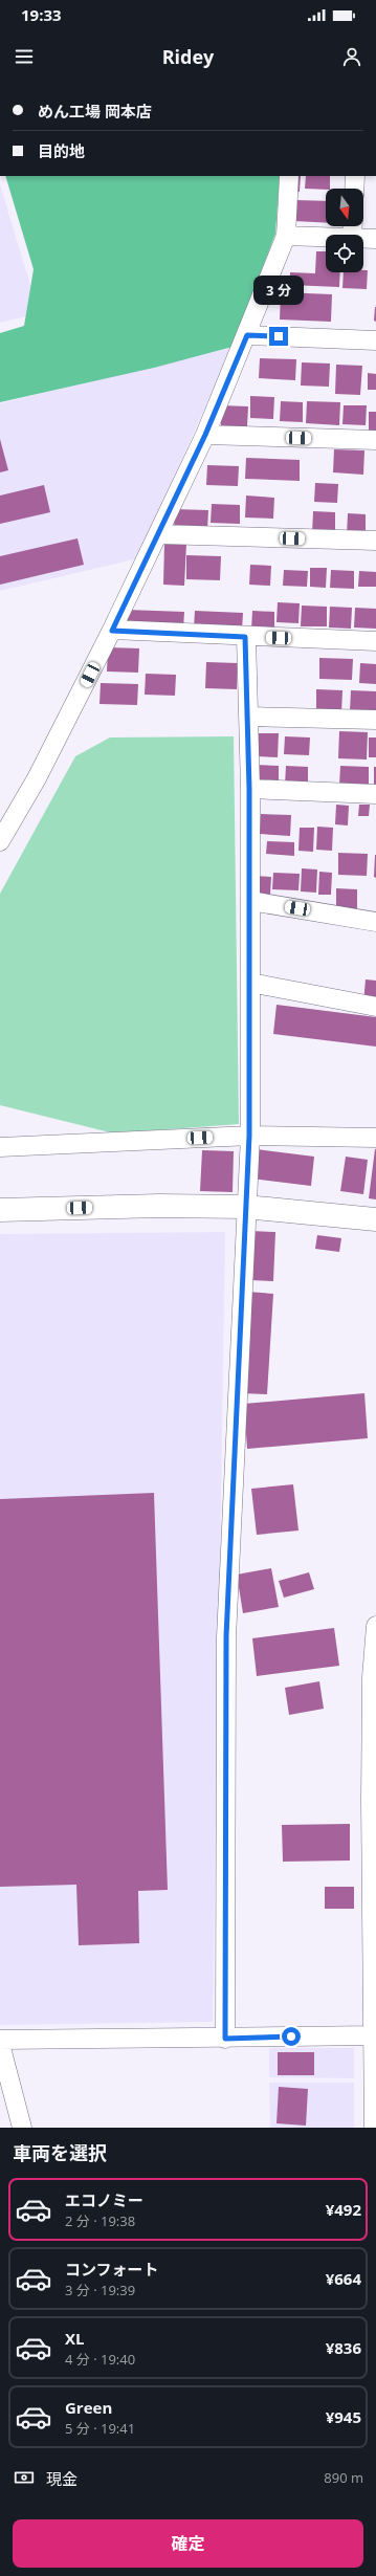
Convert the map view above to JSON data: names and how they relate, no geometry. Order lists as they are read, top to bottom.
{
  "north": "bottom",
  "page": {
    "status": "19:33",
    "header": "Ridey",
    "banner": ["めん工場 岡本店", "目的地"],
    "bubble": "3 分",
    "heading": "車両を選択",
    "list": [
      {
        "name": "エコノミー",
        "note": "2 分 · 19:38",
        "value": "¥492"
      },
      {
        "name": "コンフォート",
        "note": "3 分 · 19:39",
        "value": "¥664"
      },
      {
        "name": "XL",
        "note": "4 分 · 19:40",
        "value": "¥836"
      },
      {
        "name": "Green",
        "note": "5 分 · 19:41",
        "value": "¥945"
      }
    ],
    "pay": ["現金", "890 m"],
    "buttons": "確定"
  }
}
